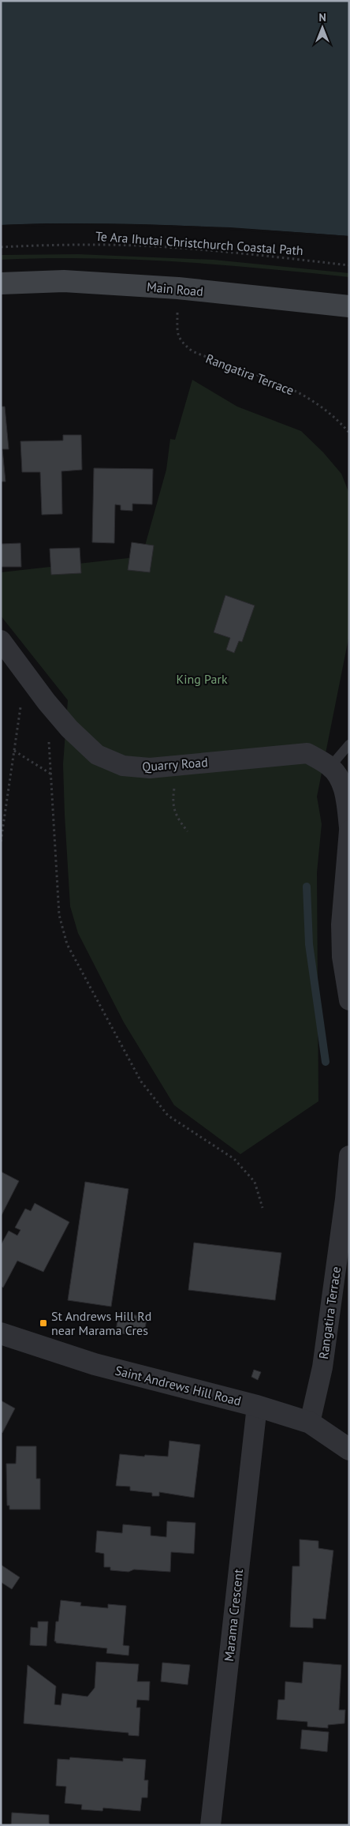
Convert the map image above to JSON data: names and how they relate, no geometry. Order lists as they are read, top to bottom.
{
  "streets": {
    "main road": ["Main Road"],
    "street": [
      "Rangatira Terrace",
      "Quarry Road",
      "Saint Andrews Hill Road",
      "Marama Crescent"
    ],
    "path": ["Te Ara Ihutai Christchurch Coastal Path"]
  },
  "crossings": [
    ["Rangatira Terrace", "Saint Andrews Hill Road"],
    ["Saint Andrews Hill Road", "Marama Crescent"]
  ],
  "parks": ["King Park"],
  "places": {
    "transit": ["St Andrews Hill Rd near Marama Cres"]
  },
  "north": "top"
}
